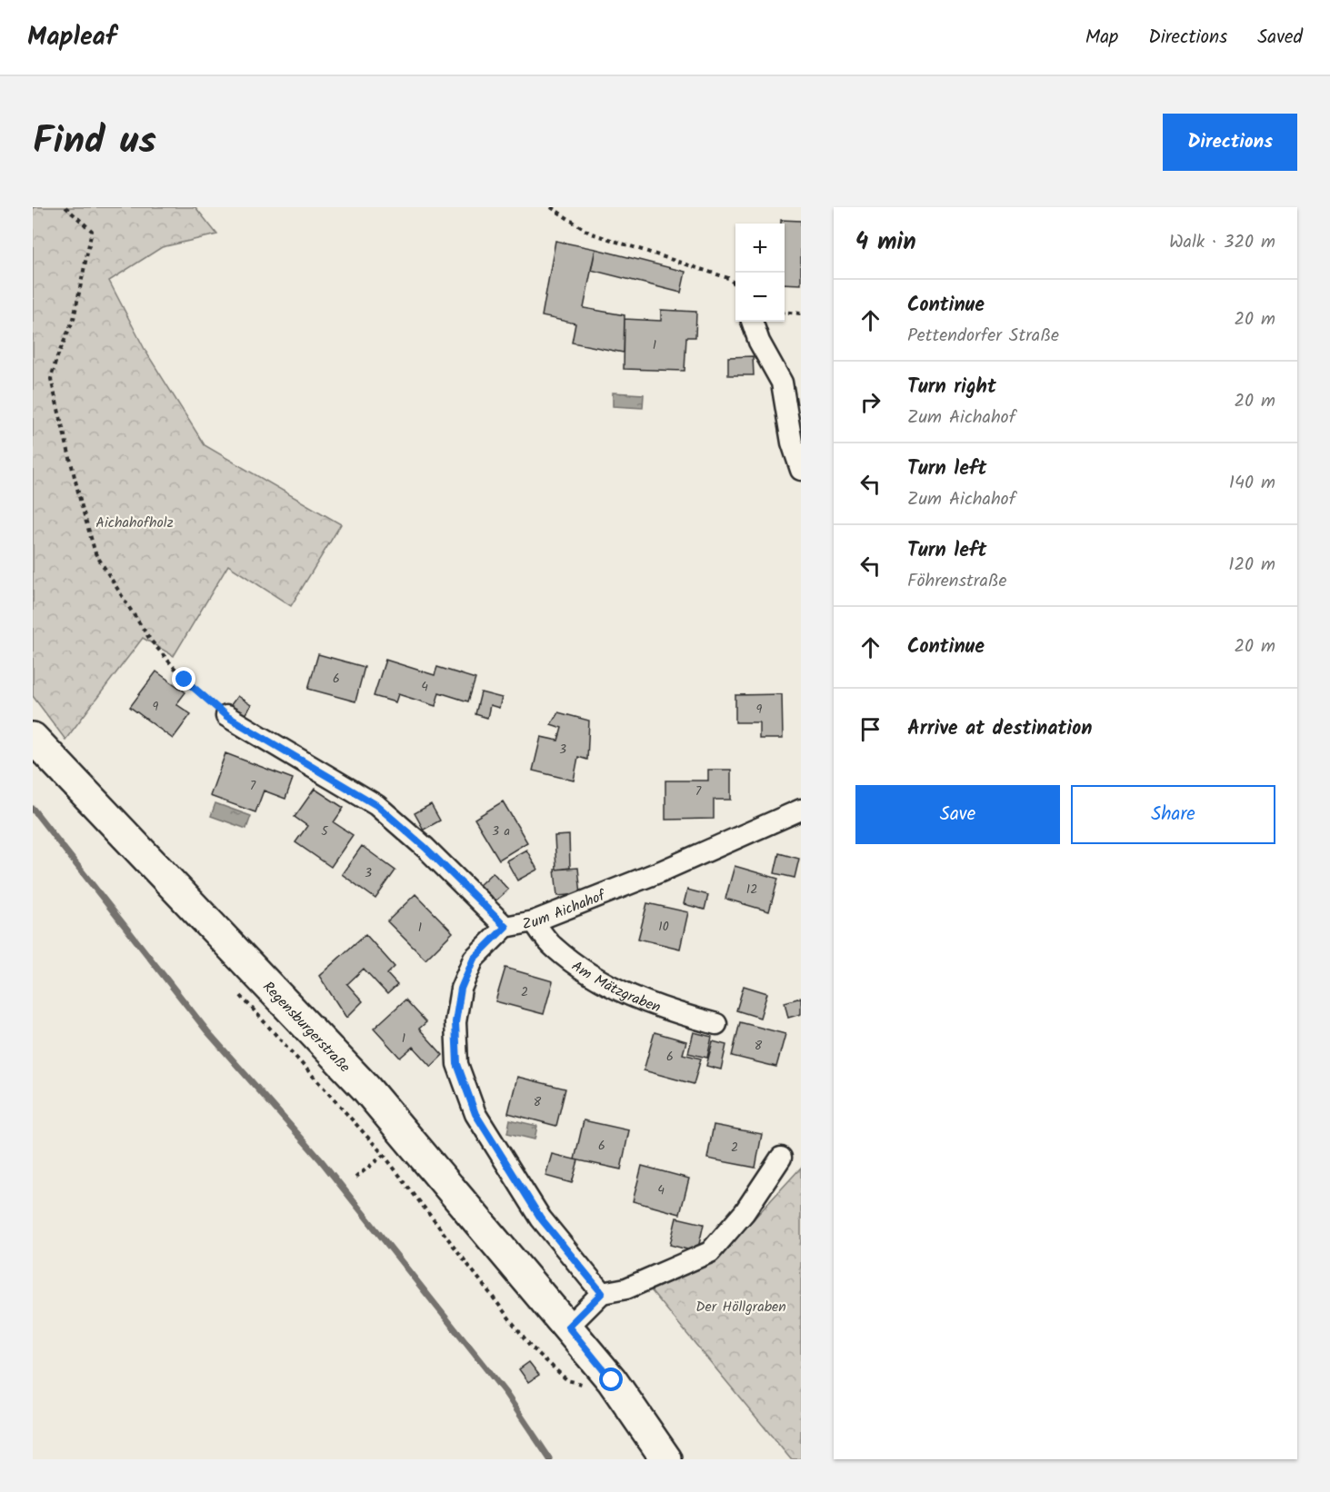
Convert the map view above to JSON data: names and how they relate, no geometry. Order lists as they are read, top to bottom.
{
  "streets": {
    "street": ["Zum Aichahof", "Am Mätzgraben", "Regensburgerstraße"]
  },
  "crossings": [
    ["Zum Aichahof", "Am Mätzgraben"]
  ],
  "parks": ["Aichahofholz", "Der Höllgraben"],
  "house_numbers": [
    "1",
    "6",
    "4",
    "9",
    "9",
    "3",
    "7",
    "7",
    "5",
    "3 a",
    "3",
    "12",
    "10",
    "1",
    "2",
    "1",
    "8",
    "6",
    "8",
    "6",
    "2",
    "4"
  ],
  "page": {
    "header": "Mapleaf",
    "nav": ["Map", "Directions", "Saved"],
    "title": "Find us",
    "buttons": [
      "Directions",
      ["Save", "Share"]
    ],
    "heading": ["4 min", "Walk · 320 m"],
    "map_buttons": ["+", "−"],
    "list": [
      ["Continue", "Pettendorfer Straße", "20 m"],
      ["Turn right", "Zum Aichahof", "20 m"],
      ["Turn left", "Zum Aichahof", "140 m"],
      ["Turn left", "Föhrenstraße", "120 m"],
      ["Continue", "20 m"],
      "Arrive at destination"
    ]
  }
}
